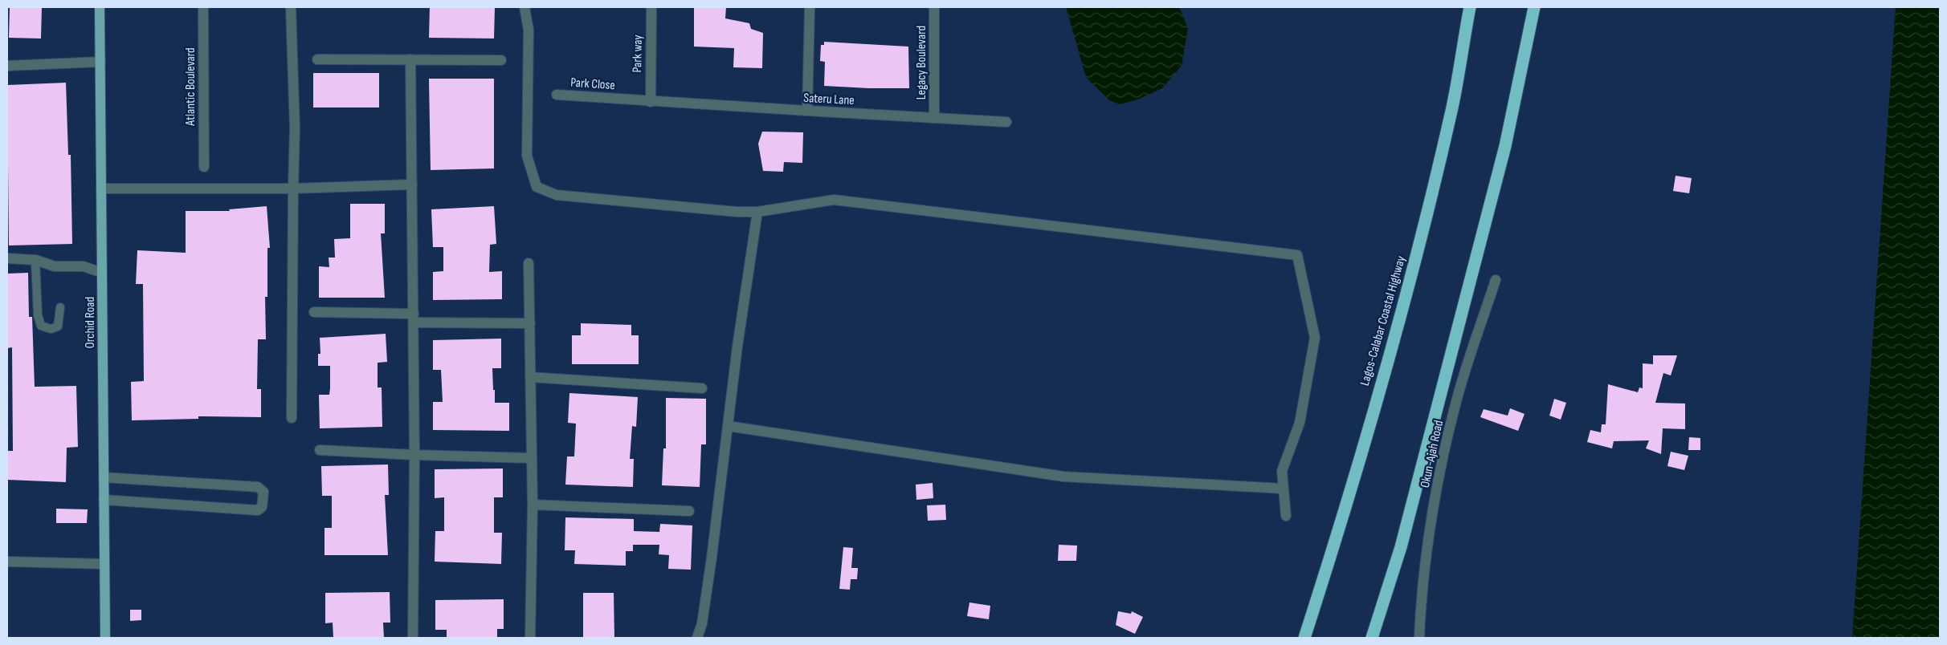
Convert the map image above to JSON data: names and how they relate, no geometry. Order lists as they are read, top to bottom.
{
  "streets": {
    "highway": ["Lagos-Calabar Coastal Highway"],
    "main road": ["Orchid Road"],
    "street": [
      "Park way",
      "Legacy Boulevard",
      "Park Close",
      "Atlantic Boulevard",
      "Sateru Lane",
      "Okun-Ajah Road"
    ]
  },
  "crossings": [
    ["Park way", "Park Close"],
    ["Park way", "Sateru Lane"],
    ["Legacy Boulevard", "Sateru Lane"],
    ["Park Close", "Sateru Lane"]
  ]
}
